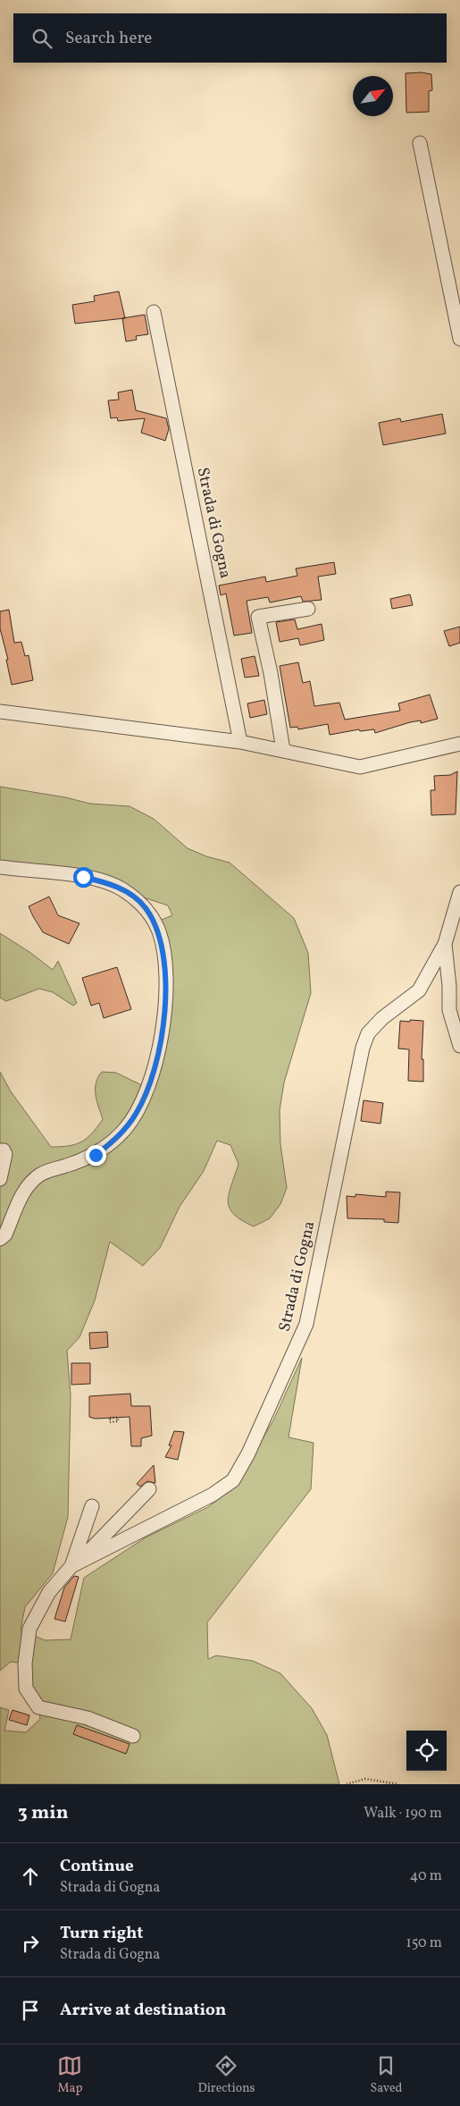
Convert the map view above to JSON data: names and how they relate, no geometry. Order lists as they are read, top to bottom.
{
  "streets": {
    "street": ["Strada di Gogna"]
  },
  "north": "top right",
  "page": {
    "search": "Search here",
    "heading": ["3 min", "Walk · 190 m"],
    "list": [
      ["Continue", "Strada di Gogna", "40 m"],
      ["Turn right", "Strada di Gogna", "150 m"],
      "Arrive at destination"
    ],
    "nav": ["Map", "Directions", "Saved"]
  }
}
